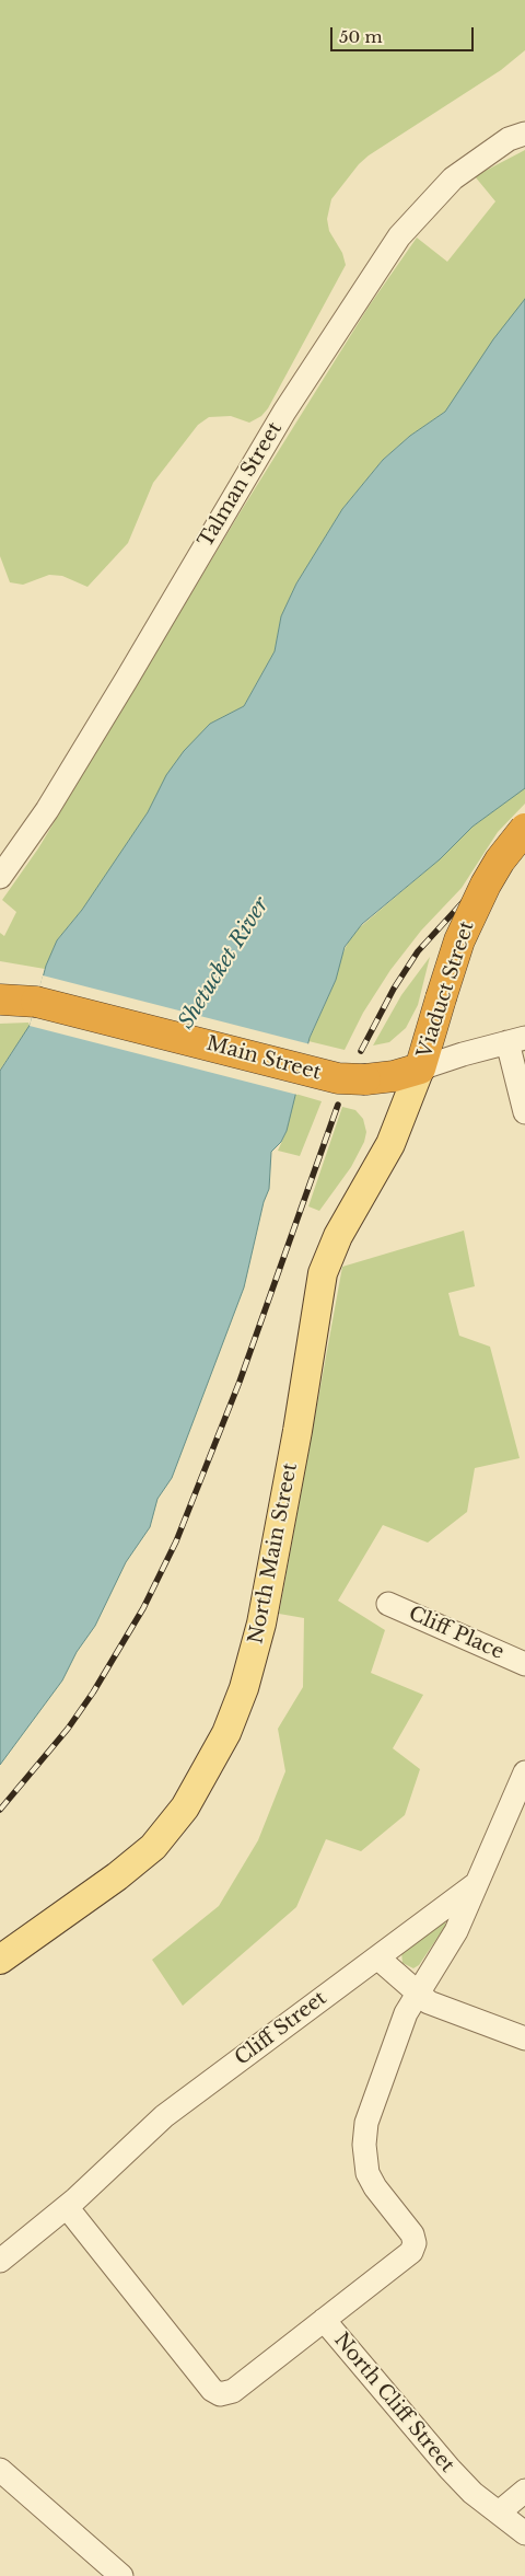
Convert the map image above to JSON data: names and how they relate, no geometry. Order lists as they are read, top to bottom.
{
  "streets": {
    "highway": ["Viaduct Street", "Main Street"],
    "main road": ["North Main Street"],
    "street": [
      "Talman Street",
      "Cliff Place",
      "Cliff Street",
      "North Cliff Street"
    ]
  },
  "crossings": [
    ["Viaduct Street", "Main Street"],
    ["Viaduct Street", "North Main Street"],
    ["Main Street", "North Main Street"],
    ["Cliff Street", "North Cliff Street"]
  ],
  "water": ["Shetucket River"],
  "scale_bar": "50 m"
}
